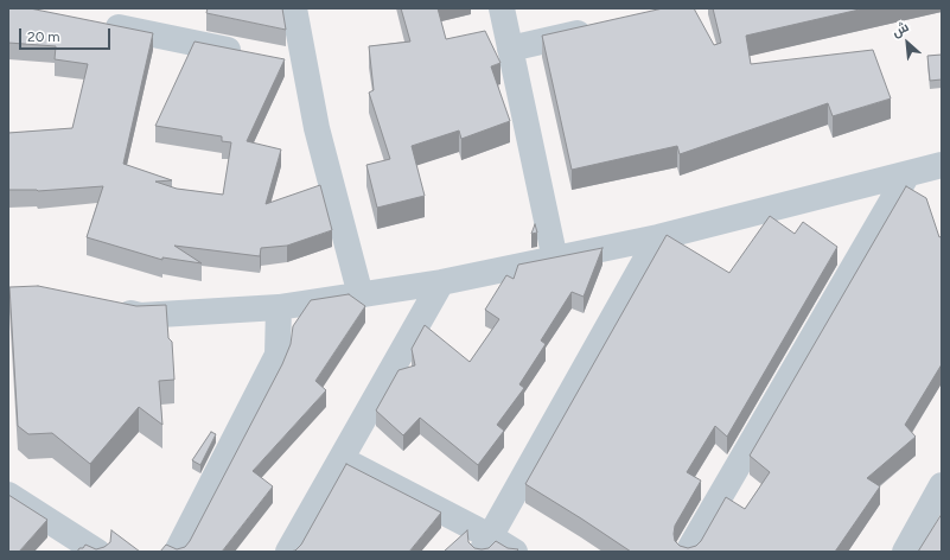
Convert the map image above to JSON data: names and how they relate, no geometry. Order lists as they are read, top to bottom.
{
  "scale_bar": "20 m",
  "north": "top left"
}
